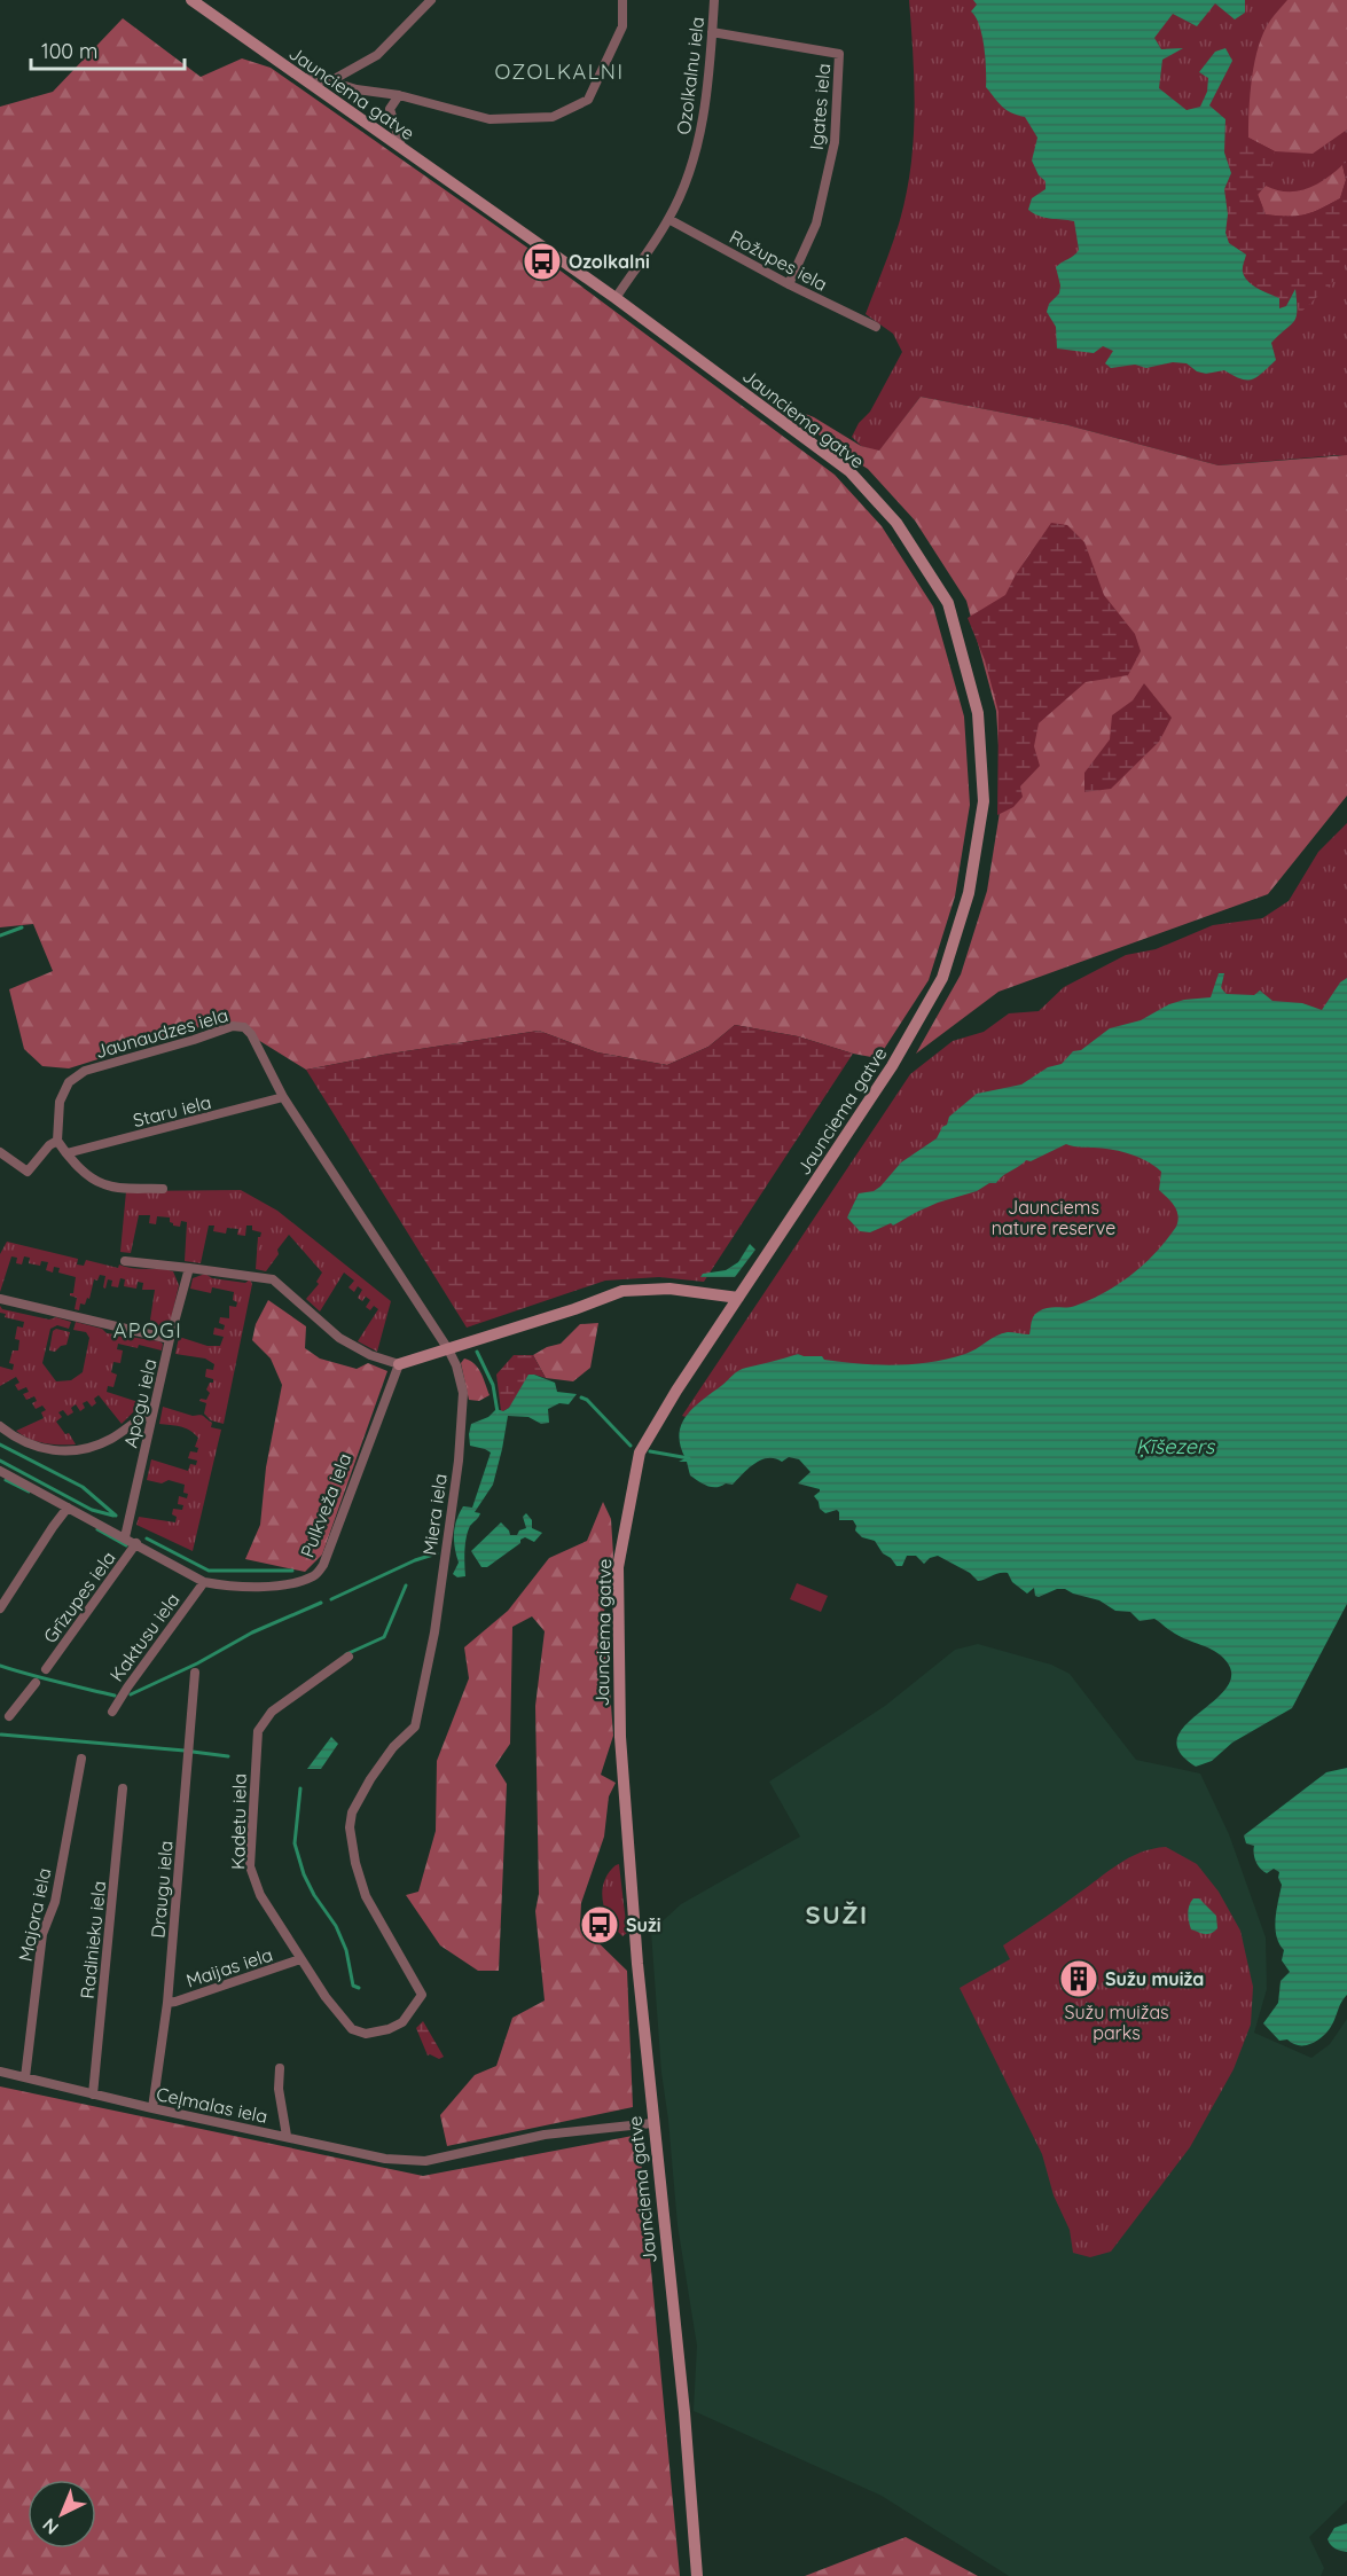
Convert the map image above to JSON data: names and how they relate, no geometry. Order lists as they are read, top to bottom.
{
  "streets": {
    "main road": ["Jaunciema gatve"],
    "street": [
      "Ozolkalnu iela",
      "Igates iela",
      "Rožupes iela",
      "Jaunaudzes iela",
      "Staru iela",
      "Apogu iela",
      "Pulkveža iela",
      "Miera iela",
      "Grīzupes iela",
      "Kaktusu iela",
      "Kadetu iela",
      "Draugu iela",
      "Majora iela",
      "Radinieku iela",
      "Maijas iela",
      "Ceļmalas iela"
    ]
  },
  "crossings": [
    ["Ozolkalnu iela", "Jaunciema gatve"],
    ["Ozolkalnu iela", "Igates iela"],
    ["Ozolkalnu iela", "Rožupes iela"],
    ["Jaunciema gatve", "Ceļmalas iela"],
    ["Igates iela", "Rožupes iela"],
    ["Jaunaudzes iela", "Miera iela"],
    ["Staru iela", "Miera iela"],
    ["Apogu iela", "Pulkveža iela"],
    ["Pulkveža iela", "Grīzupes iela"],
    ["Pulkveža iela", "Kaktusu iela"],
    ["Miera iela", "Kadetu iela"],
    ["Kadetu iela", "Maijas iela"],
    ["Draugu iela", "Maijas iela"],
    ["Draugu iela", "Ceļmalas iela"],
    ["Majora iela", "Ceļmalas iela"],
    ["Radinieku iela", "Ceļmalas iela"]
  ],
  "districts": ["OZOLKALNI", "APOGI", "SUŽI"],
  "water": ["Ķīšezers"],
  "parks": ["Jaunciems nature reserve", "Sužu muižas parks"],
  "places": {
    "bus stop": ["Ozolkalni", "Suži"],
    "building": ["Sužu muiža"]
  },
  "scale_bar": "100 m",
  "north": "bottom left"
}
